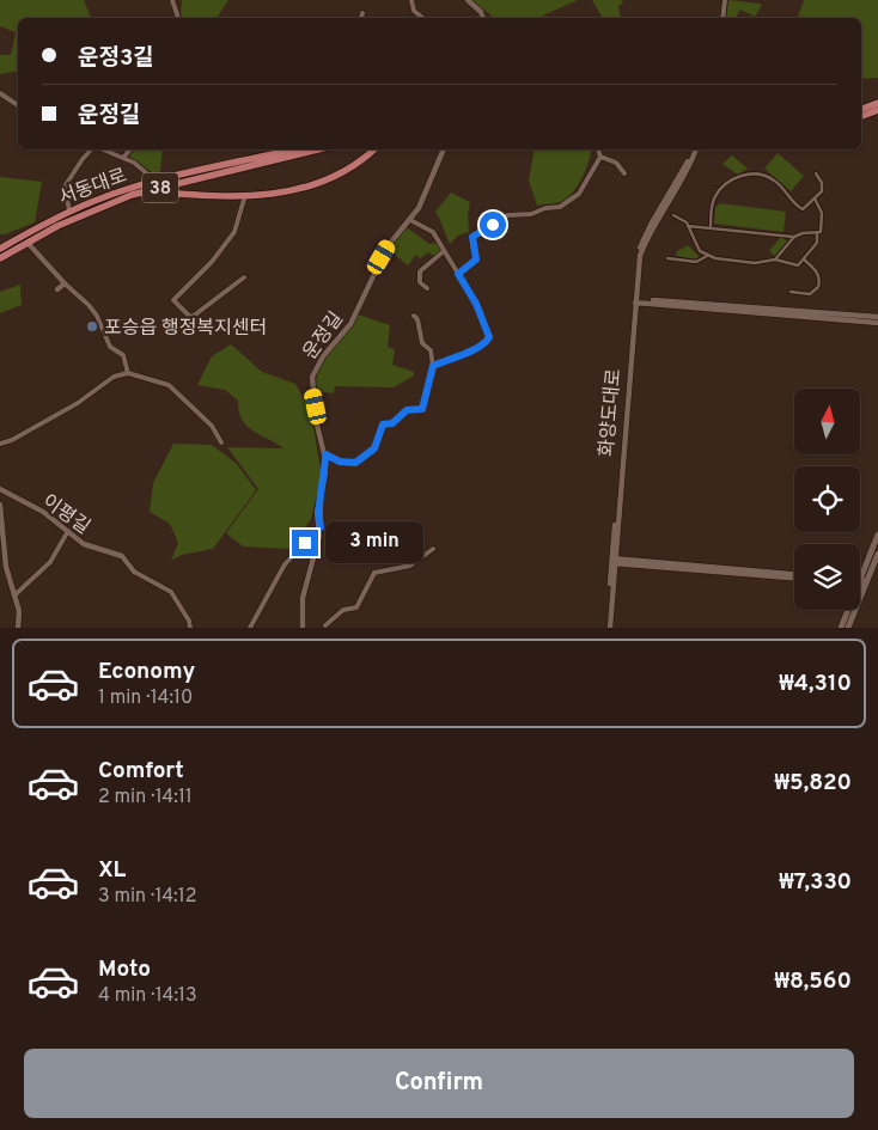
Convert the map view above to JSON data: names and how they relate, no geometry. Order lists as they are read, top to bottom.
{
  "streets": {
    "main road": ["서동대로", "38"],
    "street": ["운정길", "화양도대로", "이평길"]
  },
  "places": ["포승읍 행정복지센터"],
  "north": "top",
  "page": {
    "banner": ["운정3길", "운정길"],
    "bubble": "3 min",
    "list": [
      {
        "name": "Economy",
        "note": "1 min · 14:10",
        "value": "₩4,310"
      },
      {
        "name": "Comfort",
        "note": "2 min · 14:11",
        "value": "₩5,820"
      },
      {
        "name": "XL",
        "note": "3 min · 14:12",
        "value": "₩7,330"
      },
      {
        "name": "Moto",
        "note": "4 min · 14:13",
        "value": "₩8,560"
      }
    ],
    "buttons": "Confirm"
  }
}
